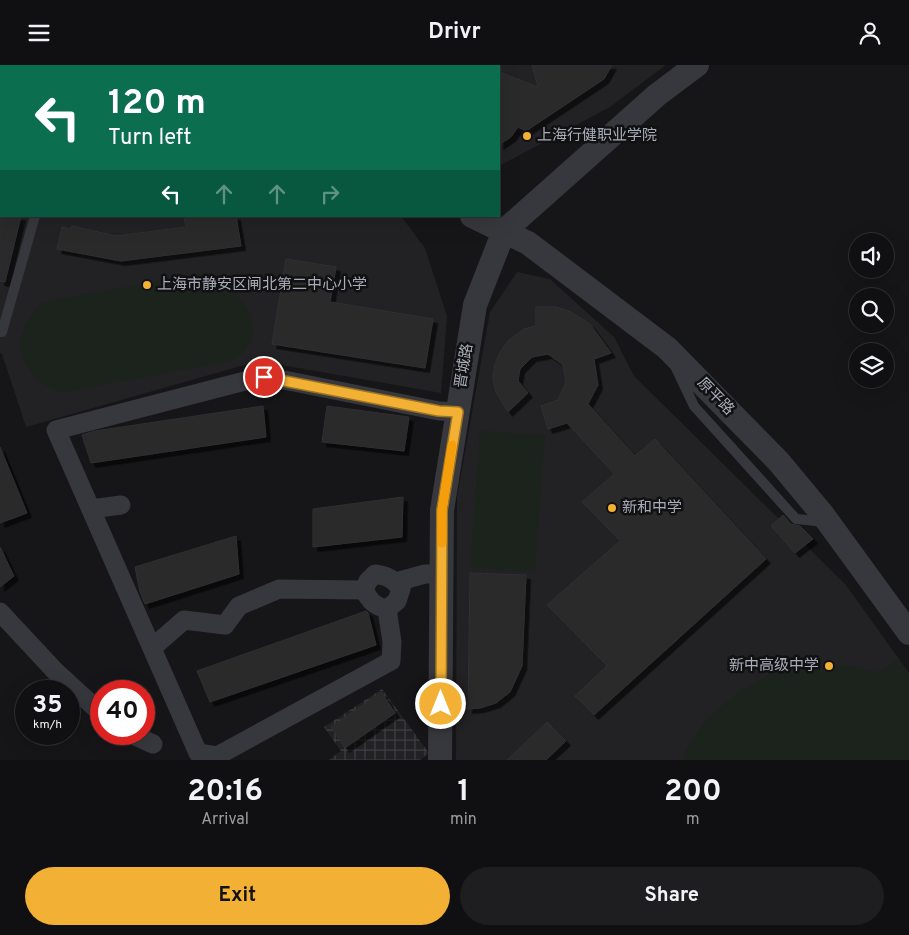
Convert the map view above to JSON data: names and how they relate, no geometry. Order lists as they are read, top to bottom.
{
  "streets": {
    "street": ["晋城路", "原平路"]
  },
  "crossings": [
    ["晋城路", "原平路"]
  ],
  "places": [
    "上海行健职业学院",
    "上海市静安区闸北第二中心小学",
    "新和中学",
    "新中高级中学"
  ],
  "page": {
    "header": "Drivr",
    "turn": ["120 m", "Turn left"],
    "speed": "35 km/h",
    "limit": "40",
    "eta": [
      "20:16",
      "Arrival",
      "1",
      "min",
      "200",
      "m"
    ],
    "buttons": ["Exit", "Share"]
  }
}
